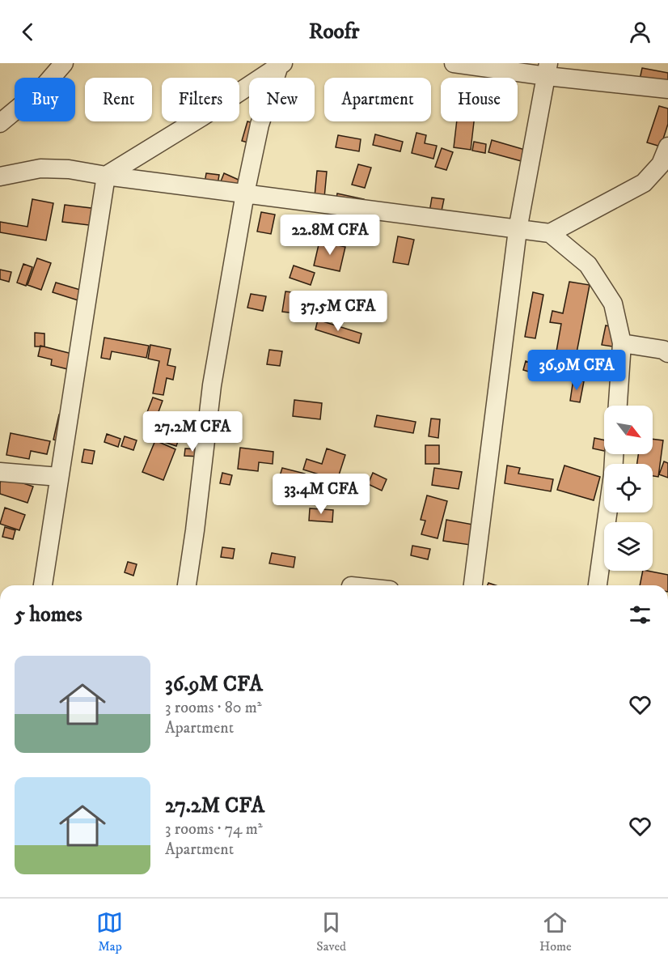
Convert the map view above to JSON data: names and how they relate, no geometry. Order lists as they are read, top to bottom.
{
  "north": "bottom right",
  "page": {
    "header": "Roofr",
    "chip": [
      "Buy",
      "Rent",
      "Filters",
      "New",
      "Apartment",
      "House"
    ],
    "price": [
      "22.8M CFA",
      "37.5M CFA",
      "36.9M CFA",
      "27.2M CFA",
      "33.4M CFA"
    ],
    "heading": "5 homes",
    "list": [
      {
        "name": "36.9M CFA",
        "note": "3 rooms · 80 m² · Apartment"
      },
      {
        "name": "27.2M CFA",
        "note": "3 rooms · 74 m² · Apartment"
      }
    ],
    "tabs": ["Map", "Saved", "Home"]
  }
}
